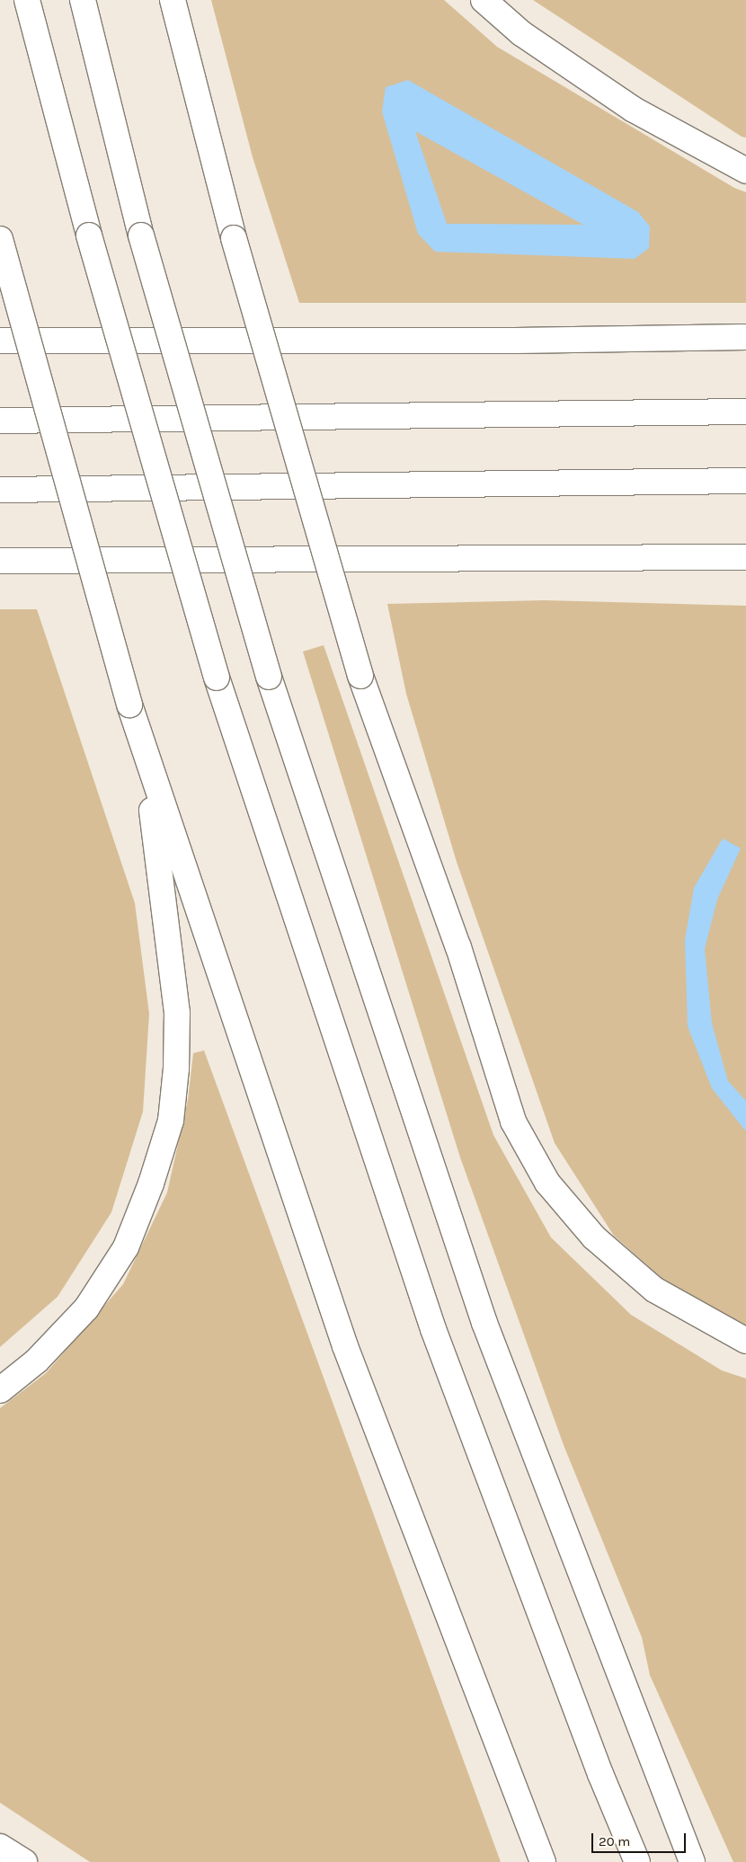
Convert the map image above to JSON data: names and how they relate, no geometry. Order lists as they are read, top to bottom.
{
  "scale_bar": "20 m"
}
